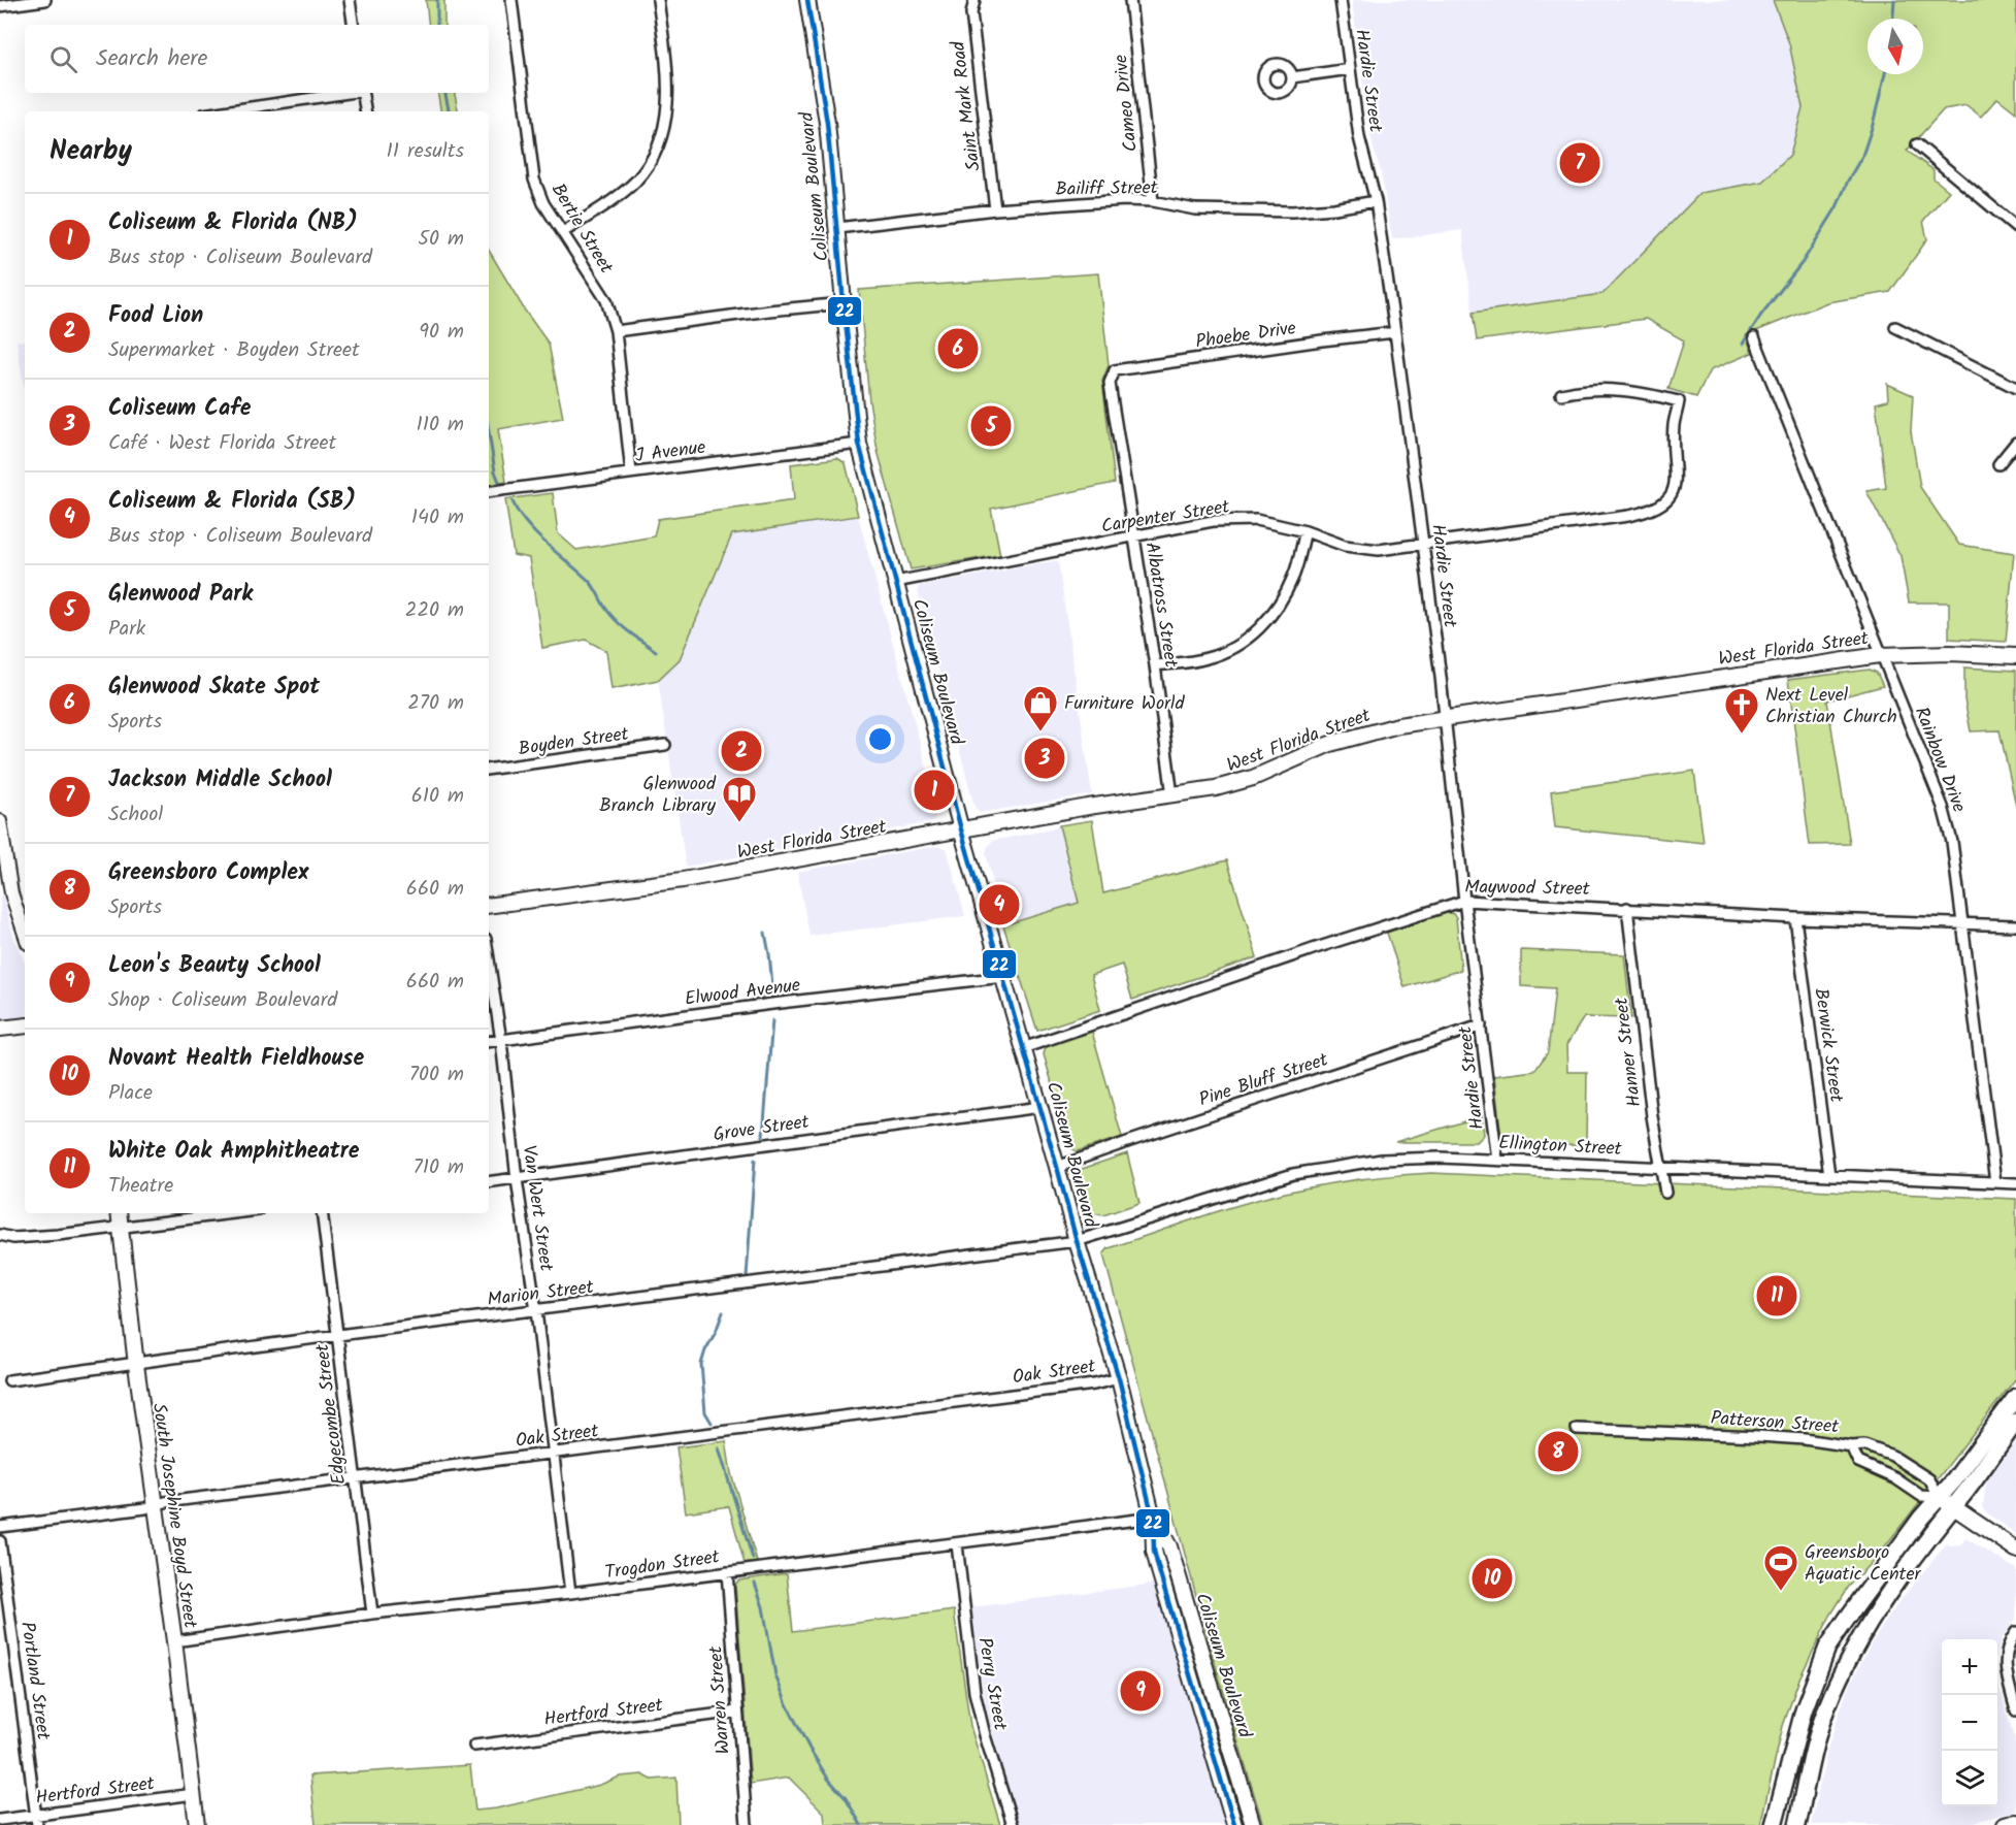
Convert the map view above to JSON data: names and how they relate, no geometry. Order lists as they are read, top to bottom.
{
  "streets": {
    "main road": [
      "Coliseum Boulevard",
      "West Florida Street",
      "Patterson Street",
      "South Josephine Boyd Street"
    ],
    "street": [
      "Hardie Street",
      "Cameo Drive",
      "Saint Mark Road",
      "Bailiff Street",
      "Bertie Street",
      "Phoebe Drive",
      "J Avenue",
      "Carpenter Street",
      "Albatross Street",
      "Boyden Street",
      "Rainbow Drive",
      "Maywood Street",
      "Elwood Avenue",
      "Berwick Street",
      "Hanner Street",
      "Pine Bluff Street",
      "Grove Street",
      "Ellington Street",
      "Van Wert Street",
      "Marion Street",
      "Oak Street",
      "Edgecombe Street",
      "Trogdon Street",
      "Portland Street",
      "Perry Street",
      "Warren Street",
      "Hertford Street"
    ]
  },
  "crossings": [
    ["Hardie Street", "Bailiff Street"],
    ["Hardie Street", "Phoebe Drive"],
    ["Hardie Street", "Carpenter Street"],
    ["Hardie Street", "West Florida Street"],
    ["Hardie Street", "Maywood Street"],
    ["Hardie Street", "Pine Bluff Street"],
    ["Hardie Street", "Ellington Street"],
    ["Cameo Drive", "Bailiff Street"],
    ["Saint Mark Road", "Bailiff Street"],
    ["Coliseum Boulevard", "Bailiff Street"],
    ["Coliseum Boulevard", "J Avenue"],
    ["Coliseum Boulevard", "Carpenter Street"],
    ["Coliseum Boulevard", "West Florida Street"],
    ["Coliseum Boulevard", "Maywood Street"],
    ["Coliseum Boulevard", "Elwood Avenue"],
    ["Coliseum Boulevard", "Pine Bluff Street"],
    ["Coliseum Boulevard", "Grove Street"],
    ["Coliseum Boulevard", "Ellington Street"],
    ["Coliseum Boulevard", "Marion Street"],
    ["Coliseum Boulevard", "Oak Street"],
    ["Coliseum Boulevard", "Trogdon Street"],
    ["Bertie Street", "J Avenue"],
    ["Phoebe Drive", "Albatross Street"],
    ["Carpenter Street", "Albatross Street"],
    ["Albatross Street", "West Florida Street"],
    ["West Florida Street", "Rainbow Drive"],
    ["Rainbow Drive", "Maywood Street"],
    ["Rainbow Drive", "Ellington Street"],
    ["Maywood Street", "Berwick Street"],
    ["Maywood Street", "Hanner Street"],
    ["Elwood Avenue", "Van Wert Street"],
    ["Berwick Street", "Ellington Street"],
    ["Hanner Street", "Ellington Street"],
    ["Grove Street", "Van Wert Street"],
    ["Ellington Street", "Marion Street"],
    ["Van Wert Street", "Marion Street"],
    ["Van Wert Street", "Oak Street"],
    ["Van Wert Street", "Trogdon Street"],
    ["Marion Street", "Edgecombe Street"],
    ["Marion Street", "South Josephine Boyd Street"],
    ["Oak Street", "Edgecombe Street"],
    ["Oak Street", "South Josephine Boyd Street"],
    ["Edgecombe Street", "Trogdon Street"],
    ["South Josephine Boyd Street", "Trogdon Street"],
    ["South Josephine Boyd Street", "Hertford Street"],
    ["Trogdon Street", "Perry Street"],
    ["Trogdon Street", "Warren Street"],
    ["Portland Street", "Hertford Street"],
    ["Warren Street", "Hertford Street"]
  ],
  "places": {
    "shop": ["Furniture World"],
    "church": ["Next Level Christian Church"],
    "library": ["Glenwood Branch Library"],
    "sports": ["Greensboro Aquatic Center"]
  },
  "lines": ["transit line 22"],
  "north": "bottom",
  "page": {
    "search": "Search here",
    "heading": ["Nearby", "11 results"],
    "pins": [
      "7",
      "6",
      "5",
      "2",
      "3",
      "1",
      "4",
      "11",
      "8",
      "10",
      "9"
    ],
    "list": [
      {
        "mark": "1",
        "name": "Coliseum & Florida (NB)",
        "note": "Bus stop · Coliseum Boulevard",
        "value": "50 m"
      },
      {
        "mark": "2",
        "name": "Food Lion",
        "note": "Supermarket · Boyden Street",
        "value": "90 m"
      },
      {
        "mark": "3",
        "name": "Coliseum Cafe",
        "note": "Café · West Florida Street",
        "value": "110 m"
      },
      {
        "mark": "4",
        "name": "Coliseum & Florida (SB)",
        "note": "Bus stop · Coliseum Boulevard",
        "value": "140 m"
      },
      {
        "mark": "5",
        "name": "Glenwood Park",
        "note": "Park",
        "value": "220 m"
      },
      {
        "mark": "6",
        "name": "Glenwood Skate Spot",
        "note": "Sports",
        "value": "270 m"
      },
      {
        "mark": "7",
        "name": "Jackson Middle School",
        "note": "School",
        "value": "610 m"
      },
      {
        "mark": "8",
        "name": "Greensboro Complex",
        "note": "Sports",
        "value": "660 m"
      },
      {
        "mark": "9",
        "name": "Leon's Beauty School",
        "note": "Shop · Coliseum Boulevard",
        "value": "660 m"
      },
      {
        "mark": "10",
        "name": "Novant Health Fieldhouse",
        "note": "Place",
        "value": "700 m"
      },
      {
        "mark": "11",
        "name": "White Oak Amphitheatre",
        "note": "Theatre",
        "value": "710 m"
      }
    ],
    "map_buttons": ["+", "−"]
  }
}
